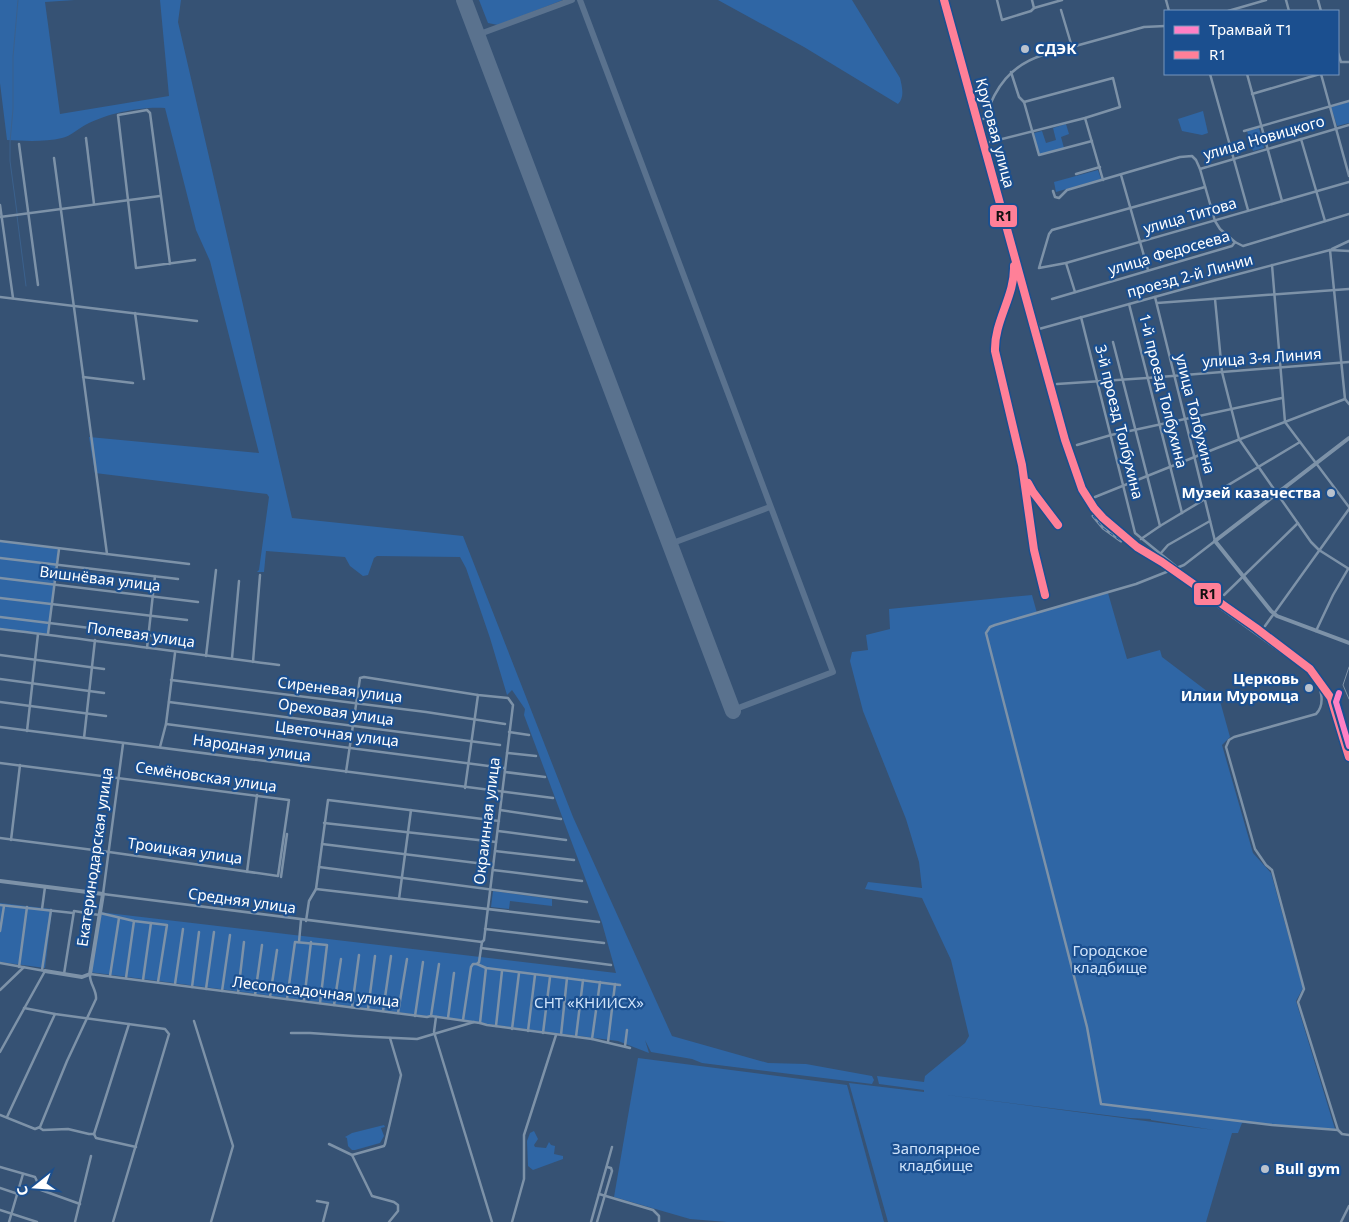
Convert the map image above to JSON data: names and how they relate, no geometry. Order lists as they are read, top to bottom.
{
  "streets": {
    "street": [
      "Круговая улица",
      "улица Новицкого",
      "улица Титова",
      "улица Федосеева",
      "проезд 2-й Линии",
      "улица 3-я Линия",
      "1-й проезд Толбухина",
      "улица Толбухина",
      "3-й проезд Толбухина",
      "Вишнёвая улица",
      "Полевая улица",
      "Сиреневая улица",
      "Ореховая улица",
      "Цветочная улица",
      "Народная улица",
      "Семёновская улица",
      "Окраинная улица",
      "Троицкая улица",
      "Екатеринодарская улица",
      "Средняя улица",
      "Лесопосадочная улица"
    ]
  },
  "crossings": [
    ["Круговая улица", "проезд 2-й Линии"],
    ["проезд 2-й Линии", "1-й проезд Толбухина"],
    ["проезд 2-й Линии", "улица Толбухина"],
    ["проезд 2-й Линии", "3-й проезд Толбухина"],
    ["улица 3-я Линия", "1-й проезд Толбухина"],
    ["улица 3-я Линия", "улица Толбухина"],
    ["улица 3-я Линия", "3-й проезд Толбухина"],
    ["Цветочная улица", "Окраинная улица"],
    ["Народная улица", "Окраинная улица"],
    ["Народная улица", "Екатеринодарская улица"],
    ["Семёновская улица", "Троицкая улица"],
    ["Семёновская улица", "Екатеринодарская улица"],
    ["Окраинная улица", "Средняя улица"],
    ["Троицкая улица", "Екатеринодарская улица"],
    ["Екатеринодарская улица", "Средняя улица"],
    ["Екатеринодарская улица", "Лесопосадочная улица"]
  ],
  "parks": ["Городское кладбище", "СНТ «КНИИСХ»", "Заполярное кладбище"],
  "places": [
    "СДЭК",
    "Музей казачества",
    "Церковь Илии Муромца",
    "Bull gym"
  ],
  "lines": ["transit line R1", "tram line T1"],
  "legend": ["Трамвай T1", "R1"],
  "north": "left"
}
